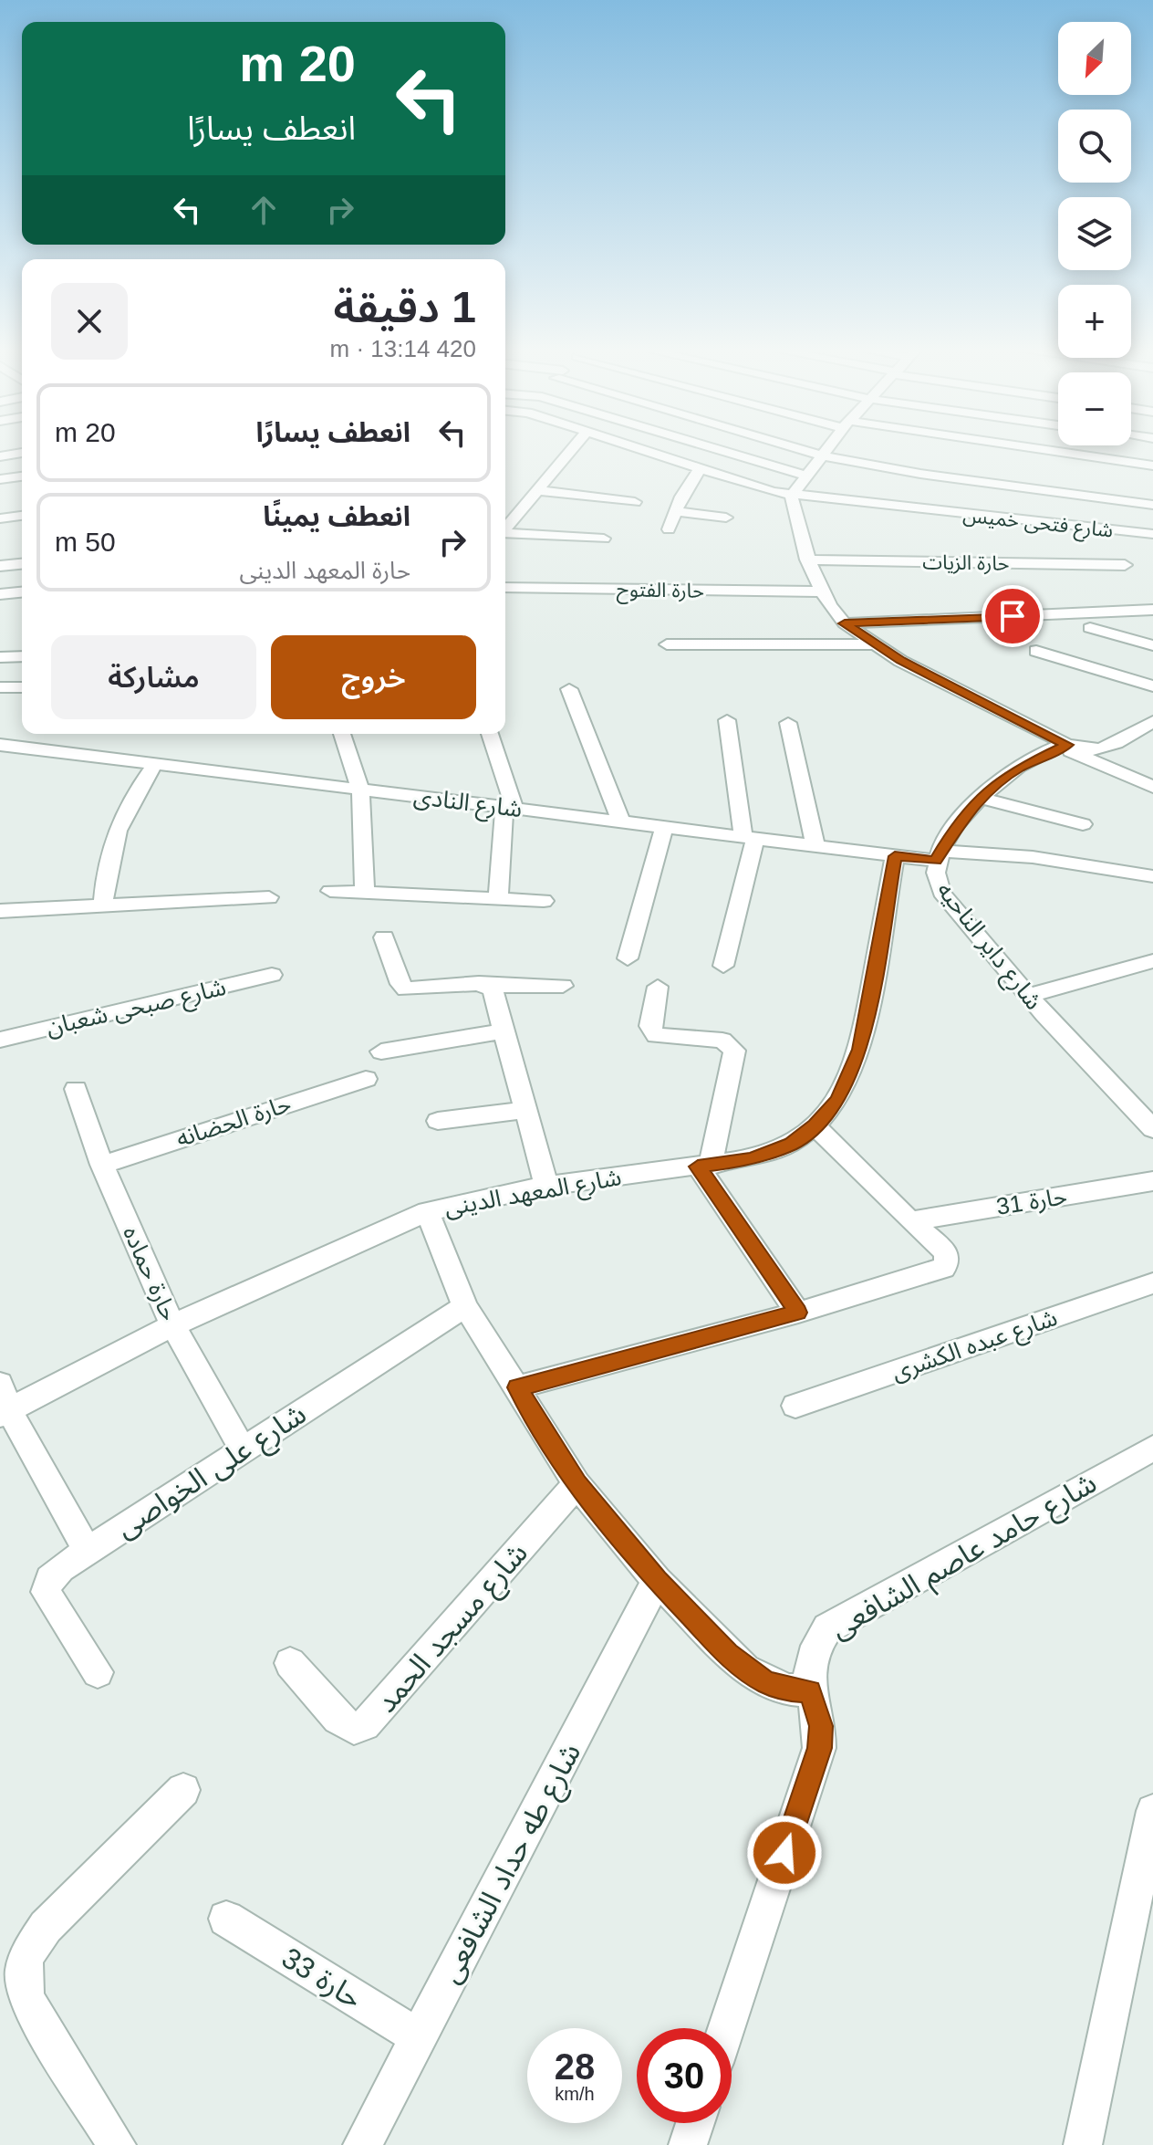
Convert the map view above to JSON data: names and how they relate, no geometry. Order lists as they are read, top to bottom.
{
  "streets": {
    "street": [
      "شارع فتحى خميس",
      "حارة الزيات",
      "حارة الفتوح",
      "شارع النادى",
      "شارع داير الناحيه",
      "شارع صبحى شعبان",
      "حارة الحضانه",
      "شارع المعهد الدينى",
      "حارة 31",
      "حارة حماده",
      "شارع عبده الكشرى",
      "شارع على الخواصى",
      "شارع حامد عاصم الشافعى",
      "شارع مسجد الحمد",
      "شارع طه حداد الشافعى",
      "حارة 33"
    ]
  },
  "crossings": [
    ["شارع النادى", "شارع داير الناحيه"],
    ["شارع النادى", "شارع المعهد الدينى"],
    ["حارة الحضانه", "حارة حماده"],
    ["شارع المعهد الدينى", "حارة حماده"],
    ["حارة حماده", "شارع على الخواصى"],
    ["شارع طه حداد الشافعى", "حارة 33"]
  ],
  "north": "bottom left",
  "page": {
    "map_buttons": ["+", "−"],
    "turn": ["20 m", "انعطف يسارًا"],
    "heading": ["1 دقيقة", "420 m · 13:14"],
    "list": [
      {
        "name": "انعطف يسارًا",
        "value": "20 m"
      },
      {
        "name": "انعطف يمينًا",
        "note": "حارة المعهد الدينى",
        "value": "50 m"
      }
    ],
    "buttons": ["خروج", "مشاركة"],
    "speed": "28 km/h",
    "limit": "30"
  }
}
